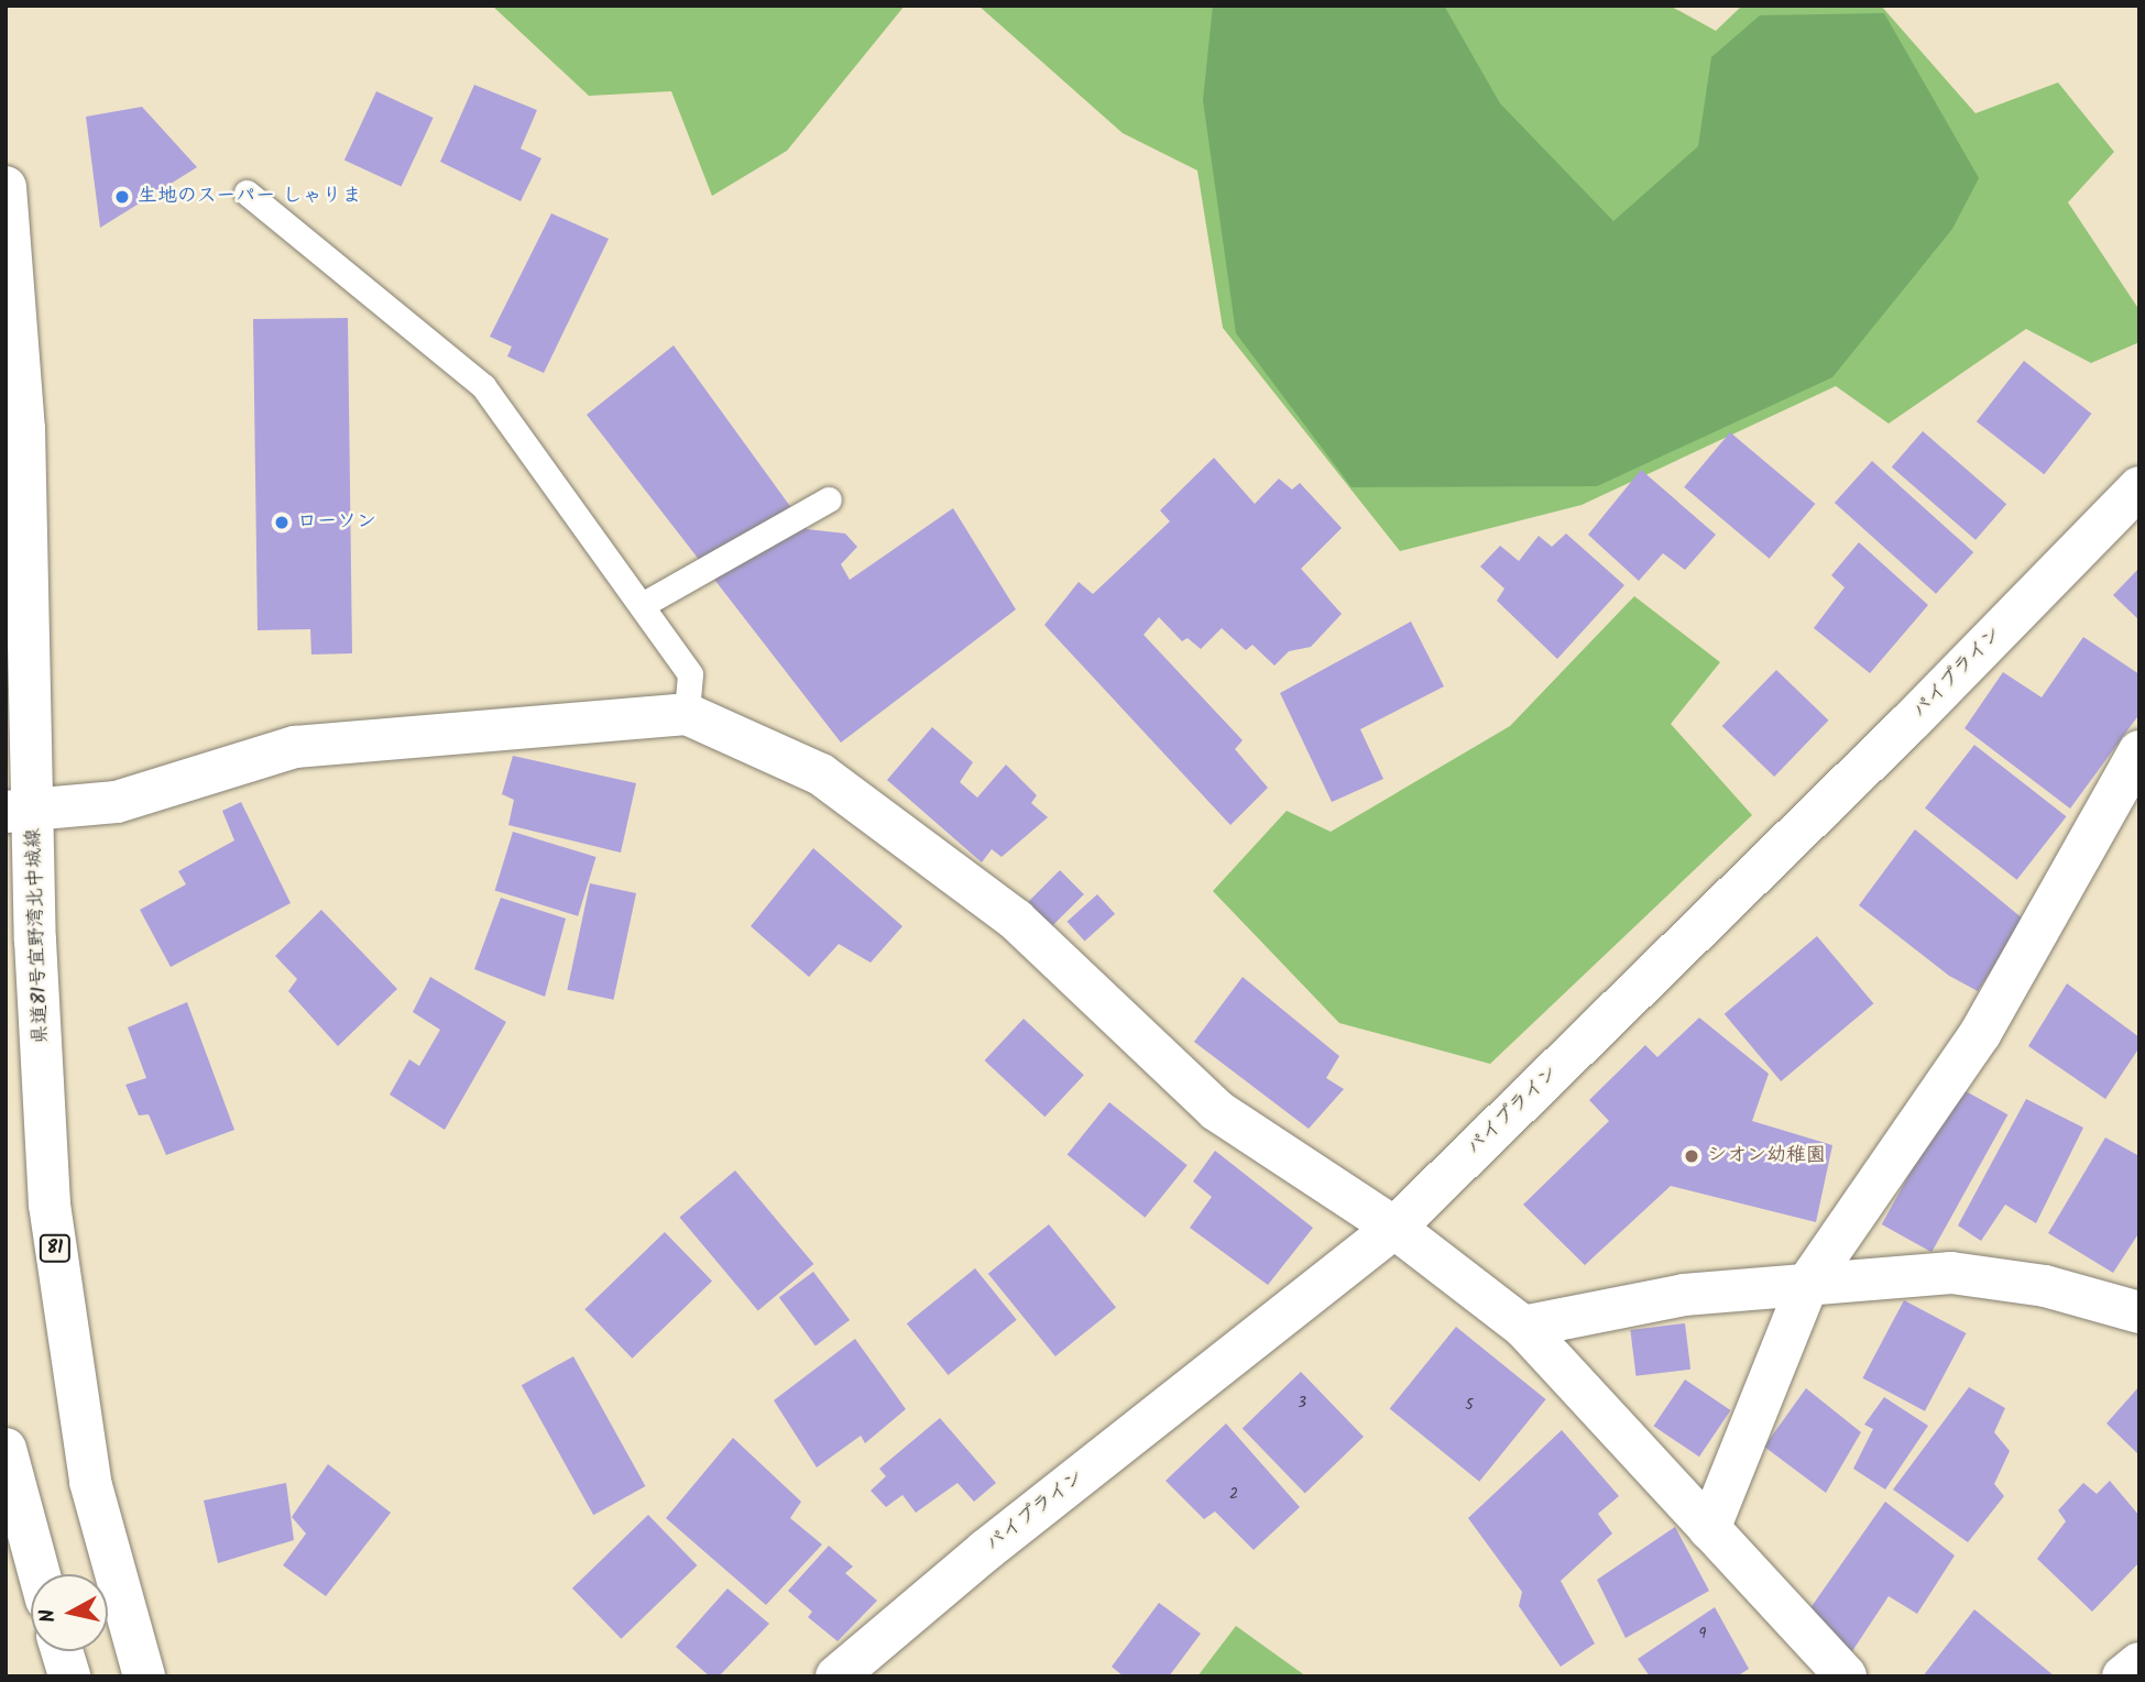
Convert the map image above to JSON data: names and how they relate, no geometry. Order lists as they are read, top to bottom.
{
  "streets": {
    "street": ["パイプライン", "県道81号宜野湾北中城線", "81"]
  },
  "places": ["生地のスーパー しゃりま", "ローソン", "シオン幼稚園"],
  "house_numbers": [
    "3",
    "5",
    "2",
    "9"
  ],
  "north": "left"
}
